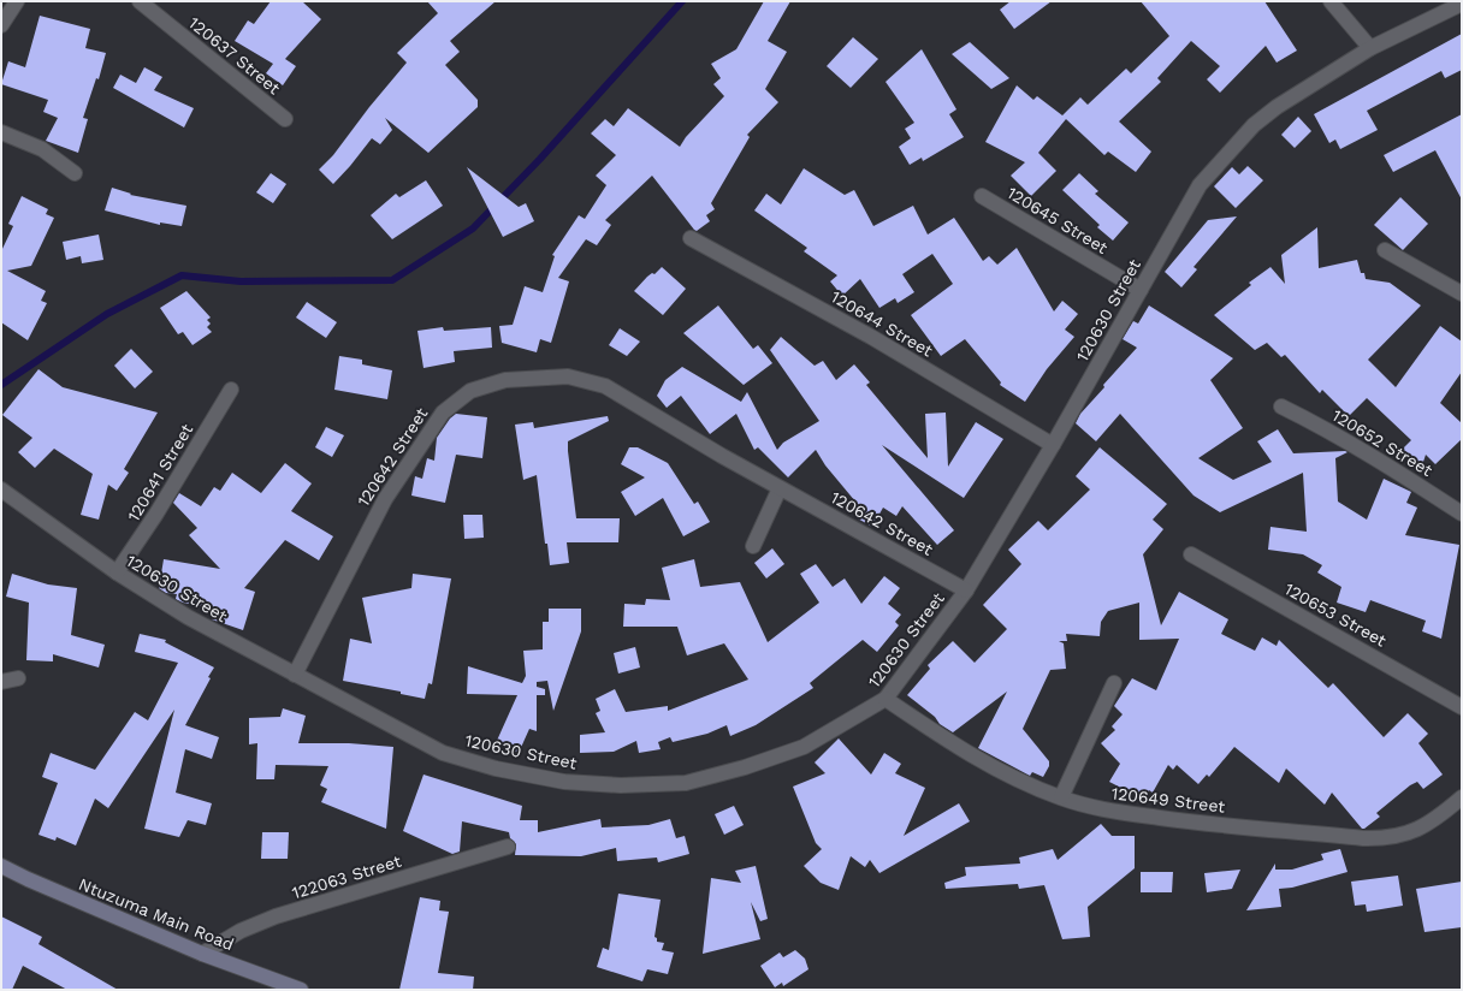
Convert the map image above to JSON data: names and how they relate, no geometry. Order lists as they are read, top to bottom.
{
  "streets": {
    "main road": ["Ntuzuma Main Road"],
    "street": [
      "120637 Street",
      "120645 Street",
      "120630 Street",
      "120644 Street",
      "120652 Street",
      "120642 Street",
      "120641 Street",
      "120653 Street",
      "120649 Street",
      "122063 Street"
    ]
  },
  "crossings": [
    ["120645 Street", "120630 Street"],
    ["120630 Street", "120644 Street"],
    ["120630 Street", "120642 Street"],
    ["120630 Street", "120641 Street"],
    ["120630 Street", "120649 Street"],
    ["122063 Street", "Ntuzuma Main Road"]
  ]
}
